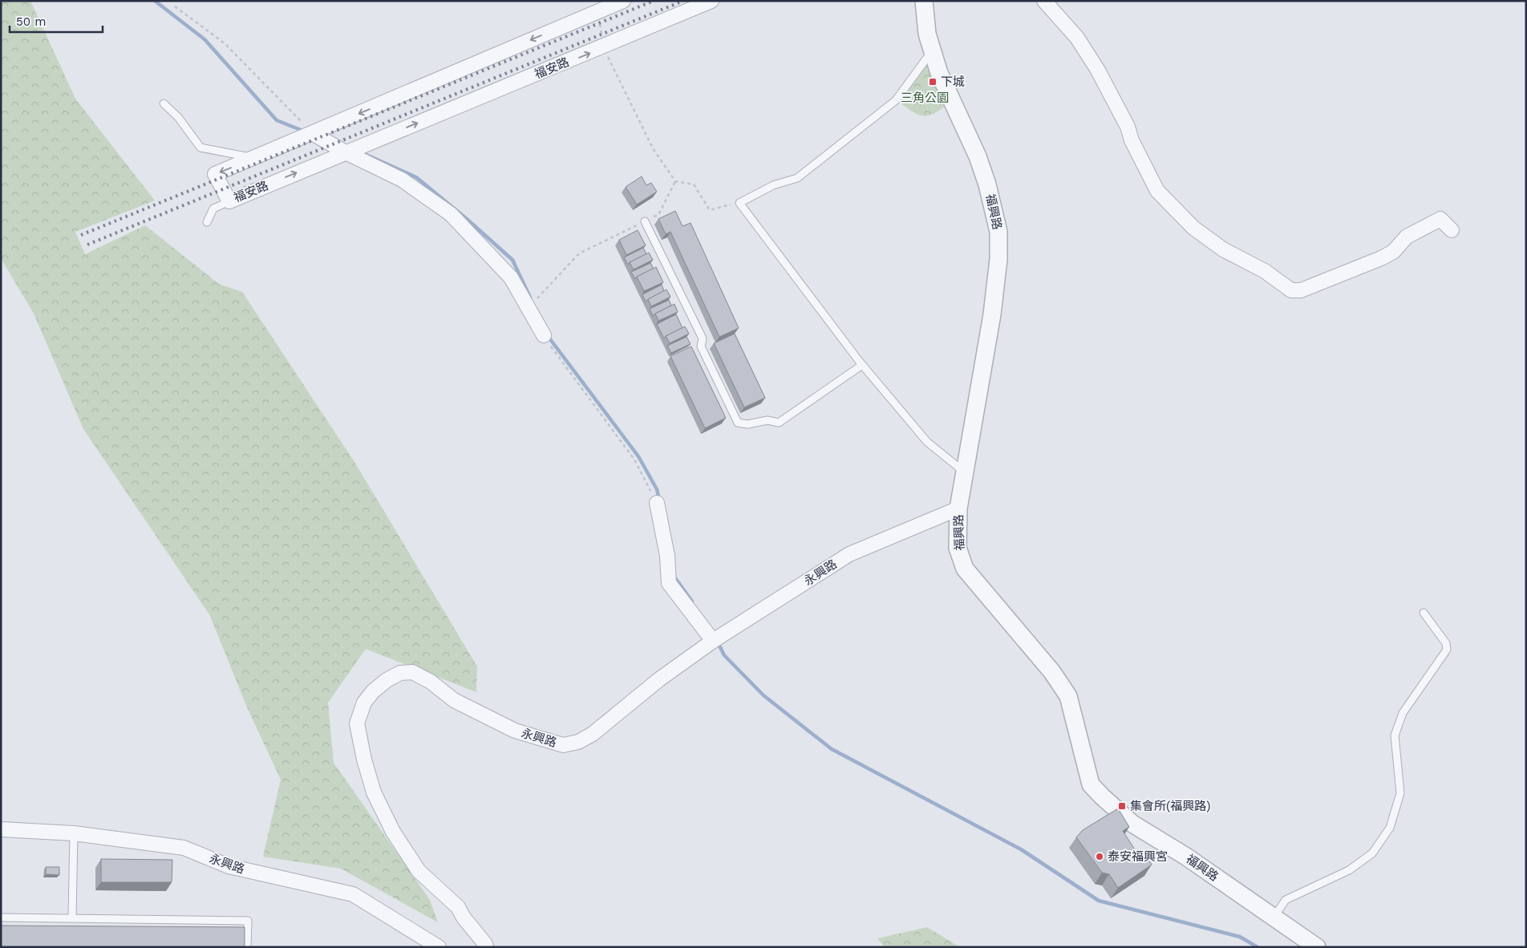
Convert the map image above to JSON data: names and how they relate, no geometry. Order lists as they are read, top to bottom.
{
  "streets": {
    "street": ["福安路", "福興路", "永興路"]
  },
  "crossings": [
    ["福興路", "永興路"]
  ],
  "parks": ["三角公園"],
  "places": {
    "transit": ["下城", "集會所(福興路)"],
    "other": ["泰安福興宮"]
  },
  "scale_bar": "50 m"
}
